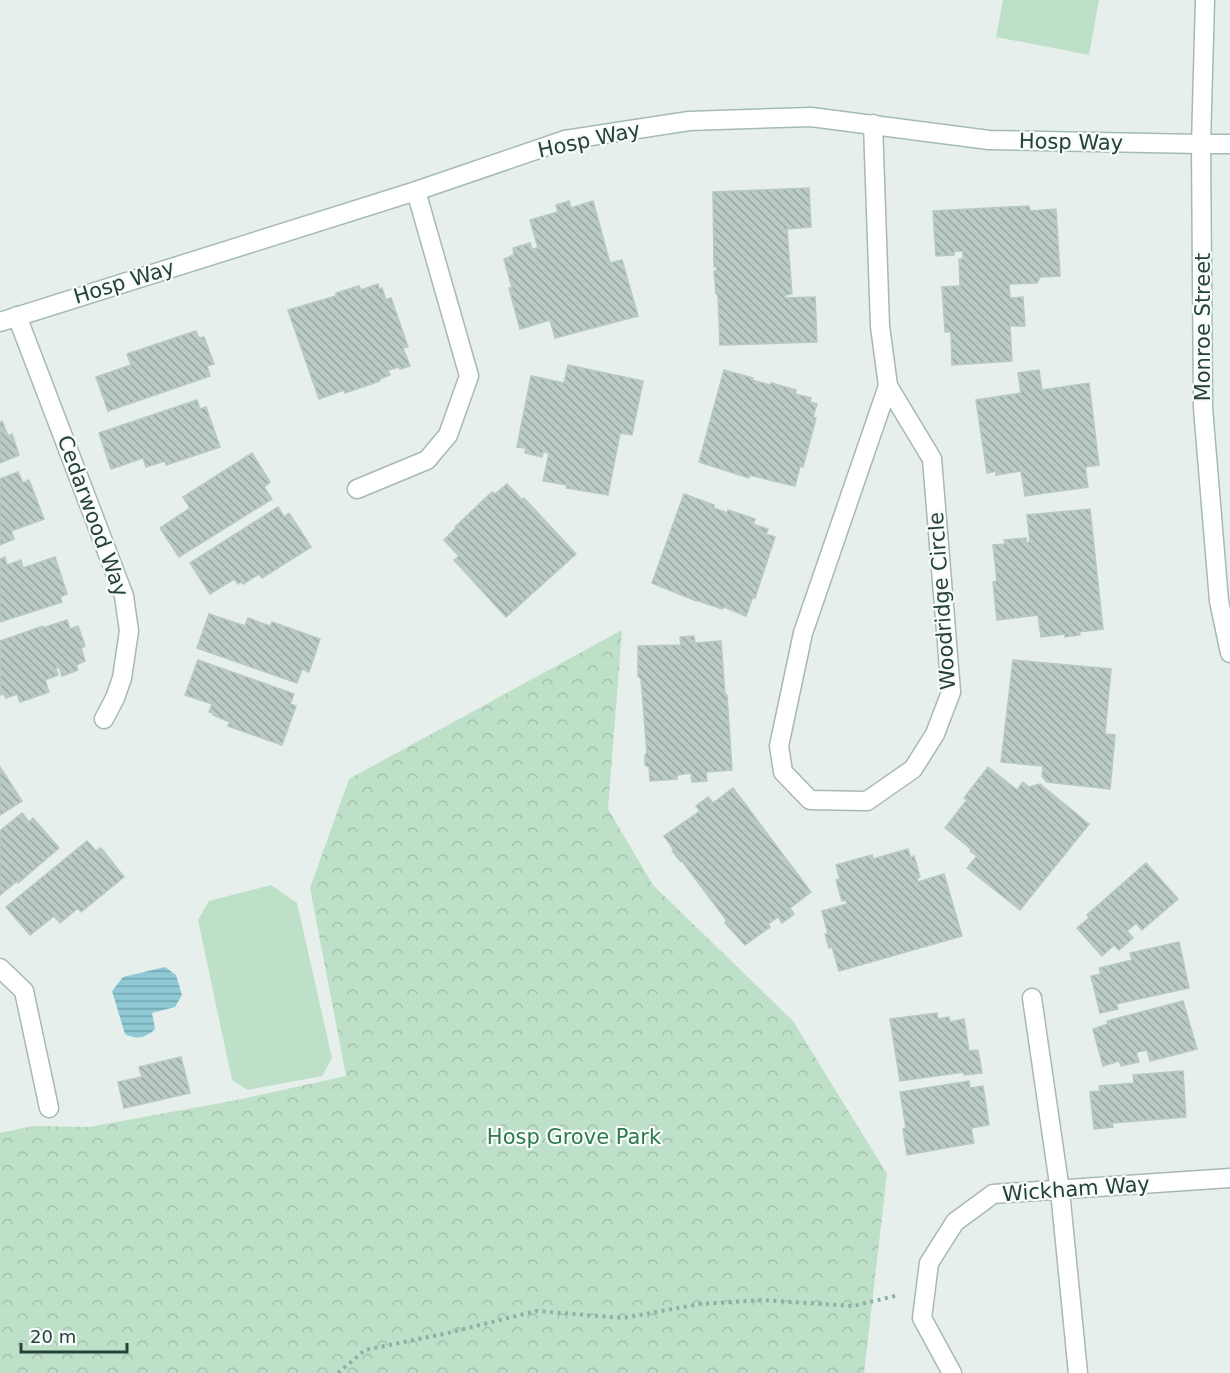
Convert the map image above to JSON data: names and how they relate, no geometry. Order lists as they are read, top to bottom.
{
  "streets": {
    "street": [
      "Hosp Way",
      "Monroe Street",
      "Cedarwood Way",
      "Woodridge Circle",
      "Wickham Way"
    ]
  },
  "crossings": [
    ["Hosp Way", "Monroe Street"],
    ["Hosp Way", "Cedarwood Way"],
    ["Hosp Way", "Woodridge Circle"]
  ],
  "parks": ["Hosp Grove Park"],
  "scale_bar": "20 m"
}
